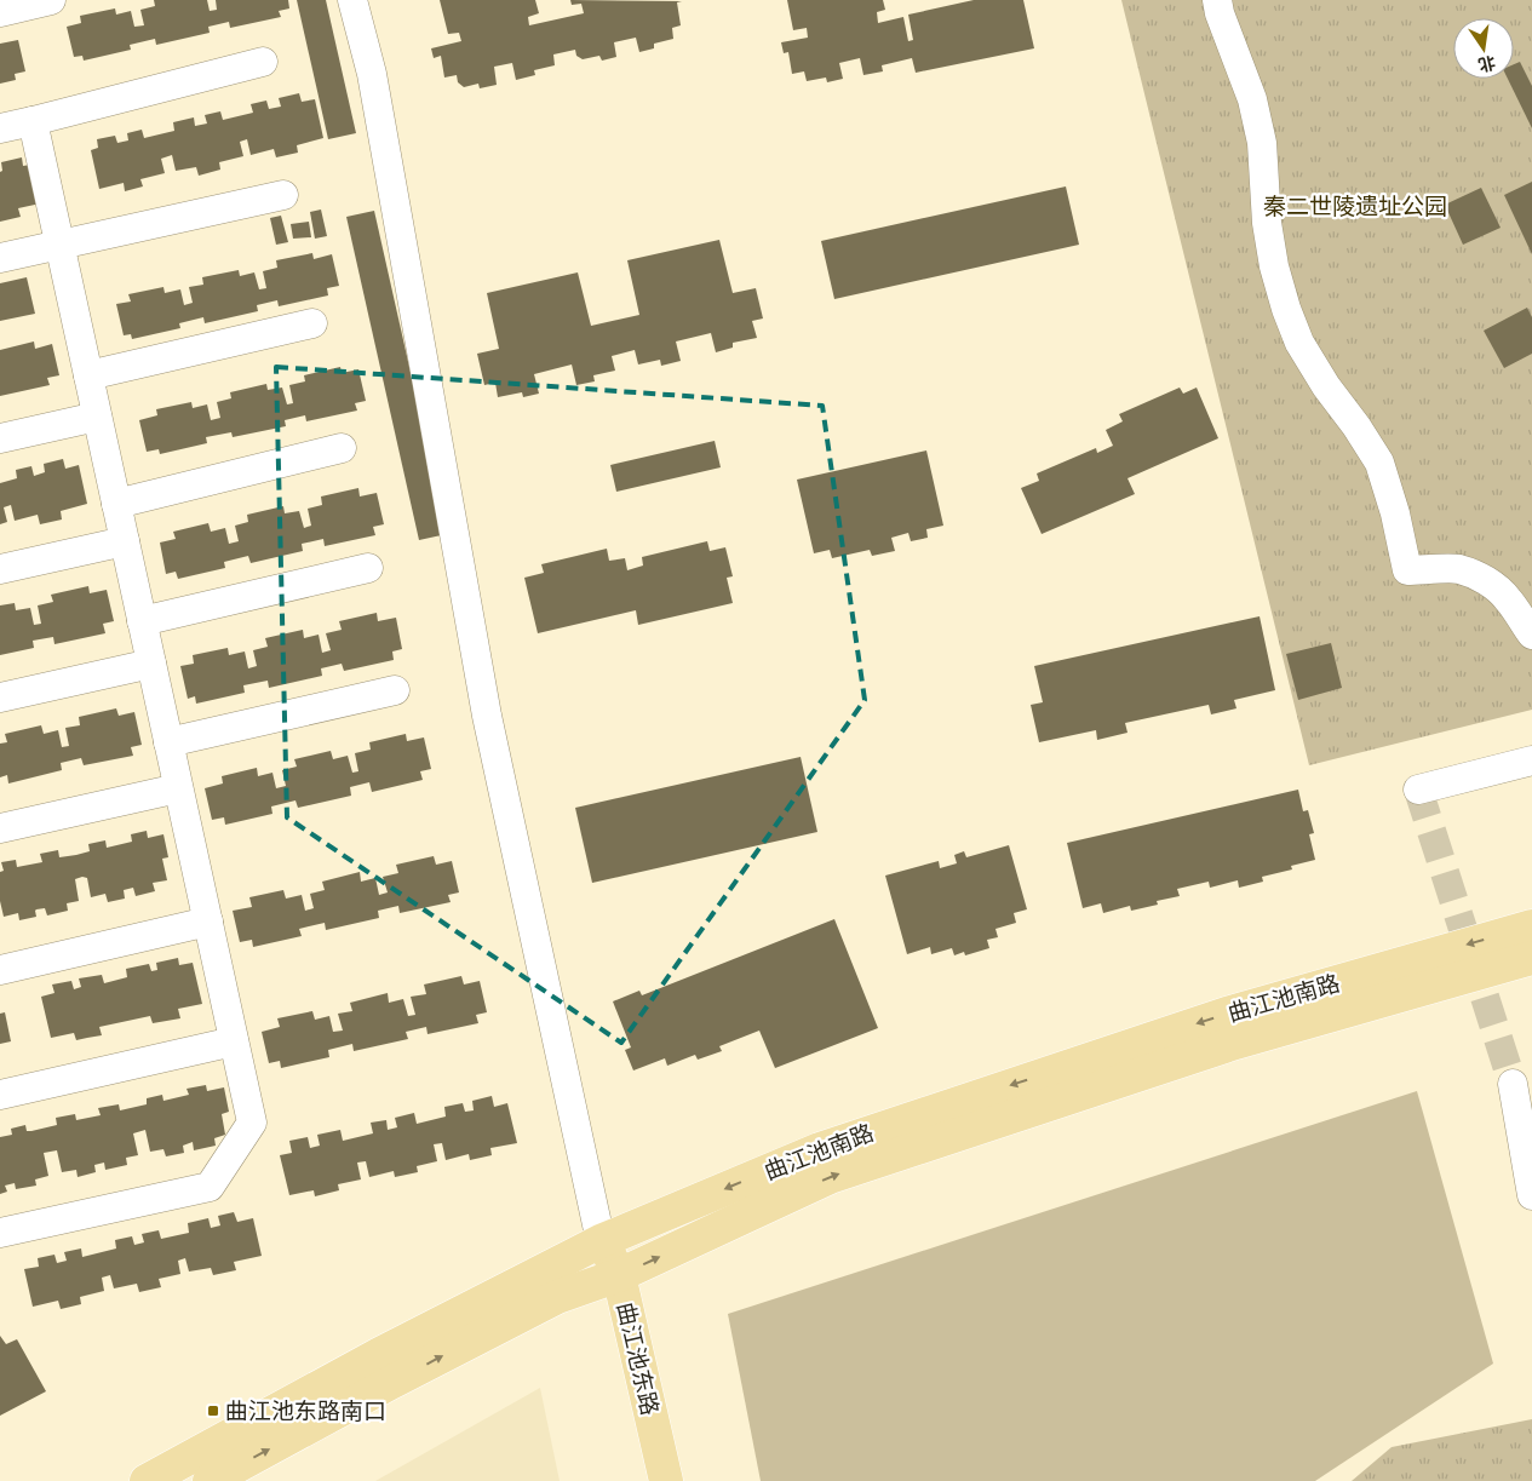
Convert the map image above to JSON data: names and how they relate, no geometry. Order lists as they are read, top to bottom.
{
  "streets": {
    "main road": ["曲江池南路", "曲江池东路"]
  },
  "crossings": [
    ["曲江池南路", "曲江池东路"]
  ],
  "parks": ["秦二世陵遗址公园"],
  "places": {
    "transit": ["曲江池东路南口"]
  },
  "north": "bottom"
}
